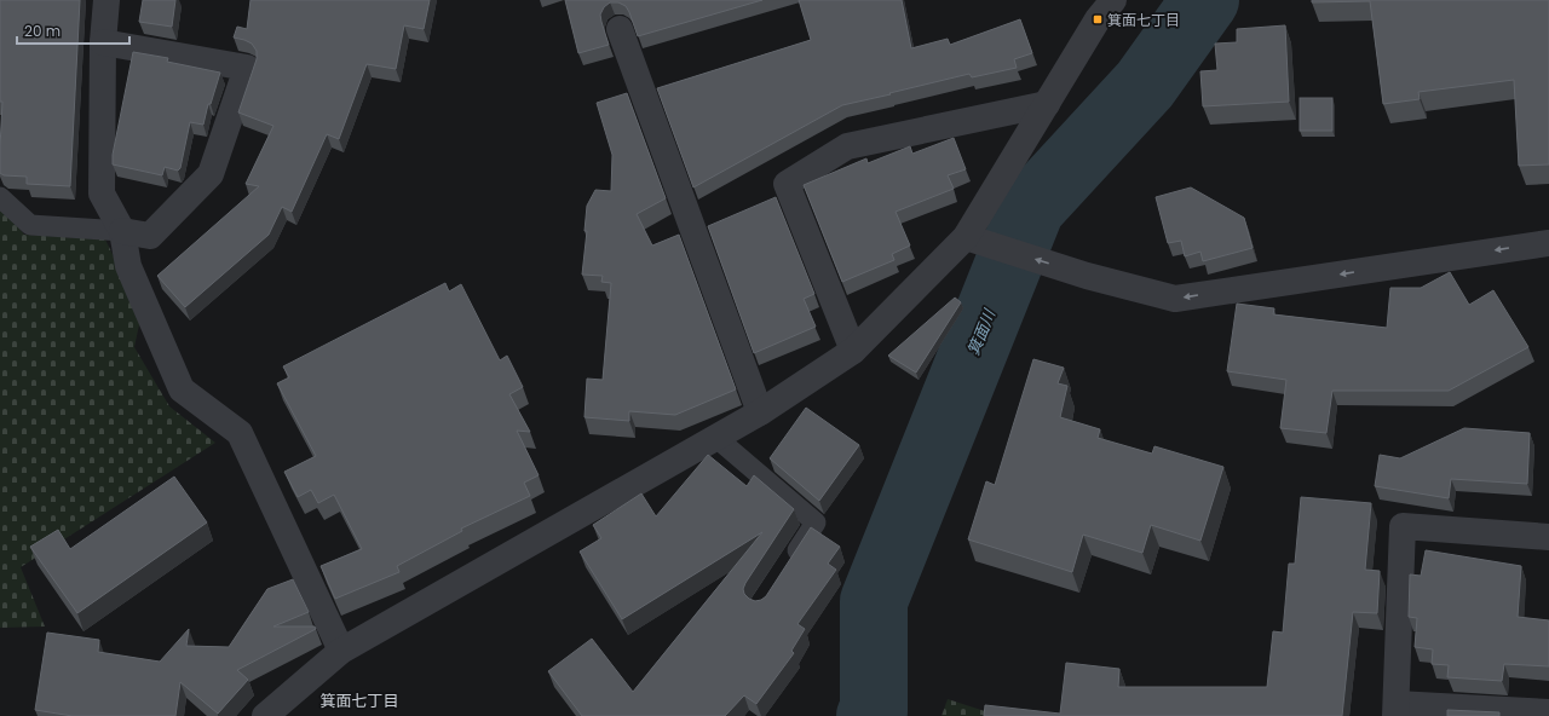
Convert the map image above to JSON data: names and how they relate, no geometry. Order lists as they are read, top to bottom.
{
  "districts": ["箕面七丁目"],
  "water": ["箕面川"],
  "places": {
    "transit": ["箕面七丁目"]
  },
  "scale_bar": "20 m"
}
